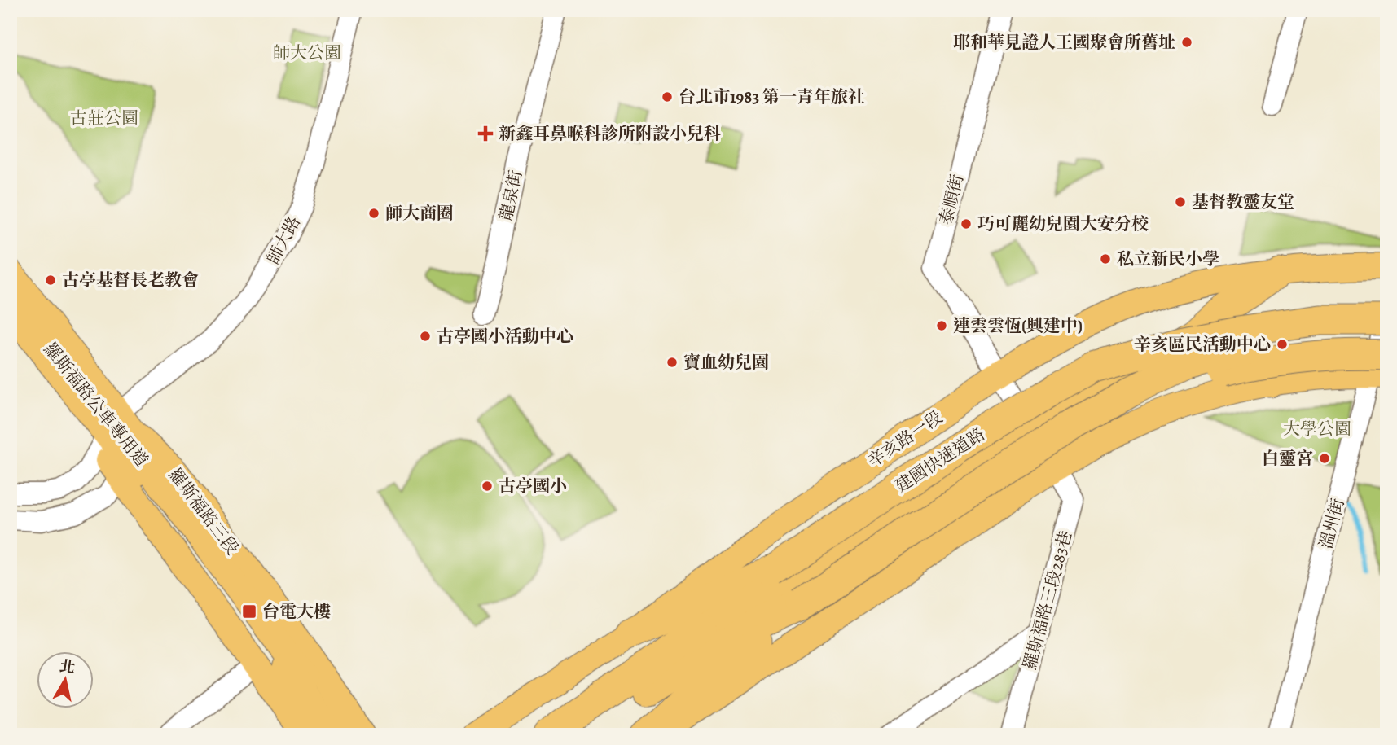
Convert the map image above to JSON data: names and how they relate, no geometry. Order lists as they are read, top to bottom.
{
  "streets": {
    "highway": ["建國快速道路"],
    "main road": ["羅斯福路公車專用道", "辛亥路一段", "羅斯福路三段"],
    "street": [
      "龍泉街",
      "泰順街",
      "師大路",
      "溫州街",
      "羅斯福路三段283巷"
    ]
  },
  "crossings": [
    ["泰順街", "辛亥路一段"],
    ["泰順街", "羅斯福路三段283巷"],
    ["師大路", "羅斯福路公車專用道"],
    ["師大路", "羅斯福路三段"],
    ["羅斯福路公車專用道", "羅斯福路三段"]
  ],
  "parks": ["師大公園", "古莊公園", "大學公園"],
  "places": {
    "other": [
      "耶和華見證人王國聚會所舊址",
      "台北市1983 第一青年旅社",
      "基督教靈友堂",
      "師大商圈",
      "巧可麗幼兒園大安分校",
      "私立新民小學",
      "古亭基督長老教會",
      "連雲雲恆(興建中)",
      "古亭國小活動中心",
      "辛亥區民活動中心",
      "寶血幼兒園",
      "白靈宮",
      "古亭國小"
    ],
    "health": ["新鑫耳鼻喉科診所附設小兒科"],
    "transit": ["台電大樓"]
  },
  "north": "top"
}
